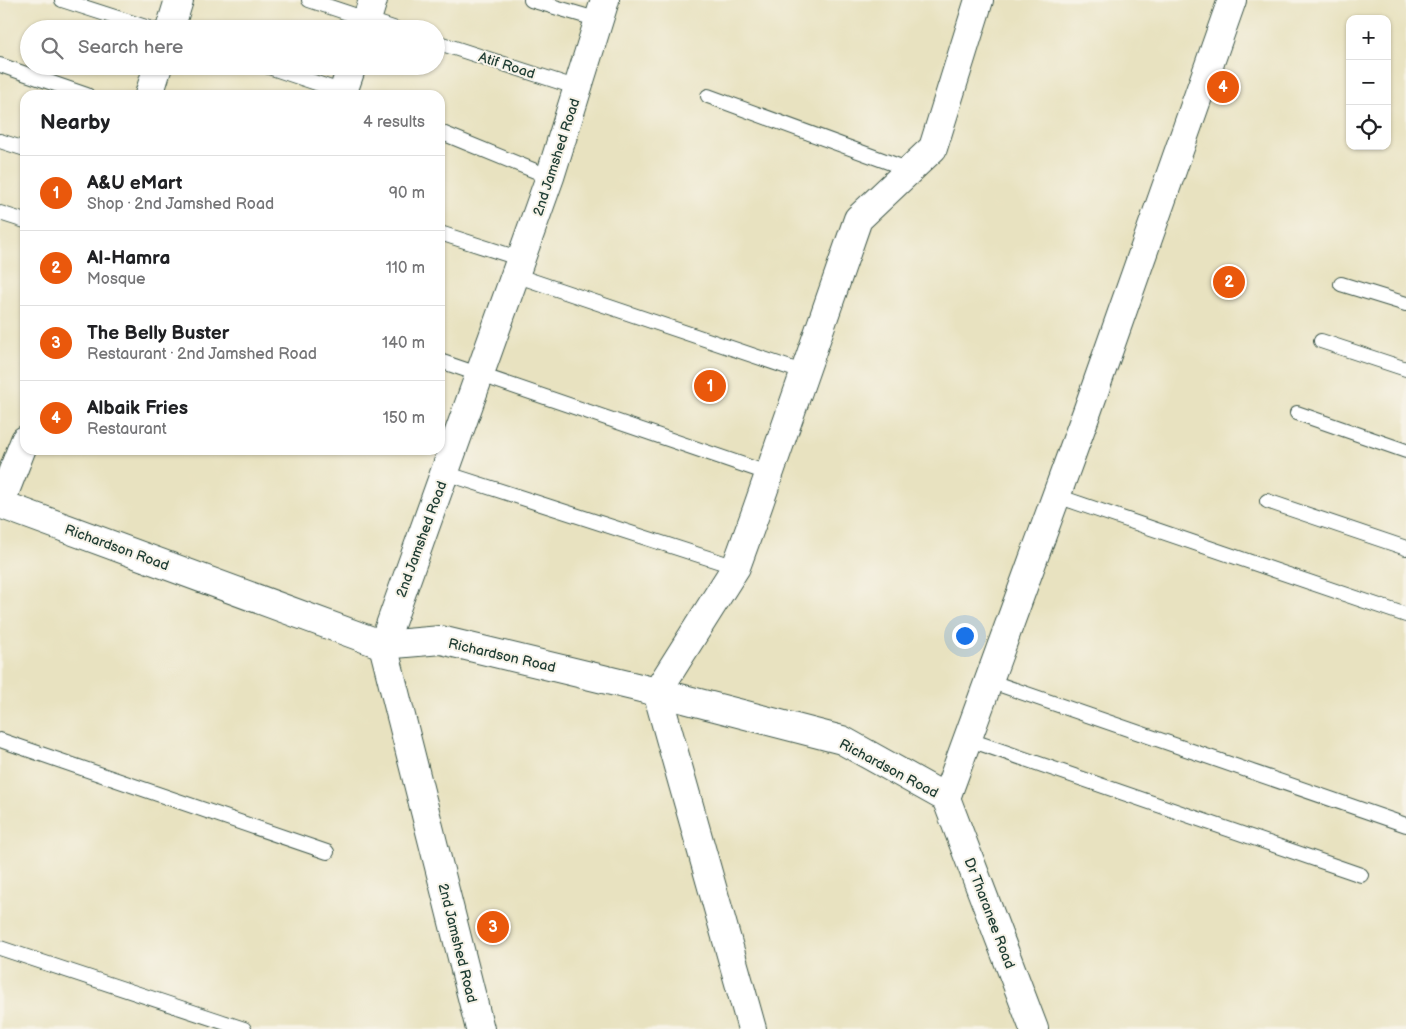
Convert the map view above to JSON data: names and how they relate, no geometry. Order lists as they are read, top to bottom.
{
  "streets": {
    "street": ["2nd Jamshed Road", "Richardson Road", "Dr Tharanee Road"],
    "lane": ["Atif Road"]
  },
  "crossings": [
    ["Atif Road", "2nd Jamshed Road"],
    ["2nd Jamshed Road", "Richardson Road"],
    ["Richardson Road", "Dr Tharanee Road"]
  ],
  "page": {
    "map_buttons": ["+", "−"],
    "search": "Search here",
    "pins": [
      "4",
      "2",
      "1",
      "3"
    ],
    "heading": ["Nearby", "4 results"],
    "list": [
      {
        "mark": "1",
        "name": "A&U eMart",
        "note": "Shop · 2nd Jamshed Road",
        "value": "90 m"
      },
      {
        "mark": "2",
        "name": "Al-Hamra",
        "note": "Mosque",
        "value": "110 m"
      },
      {
        "mark": "3",
        "name": "The Belly Buster",
        "note": "Restaurant · 2nd Jamshed Road",
        "value": "140 m"
      },
      {
        "mark": "4",
        "name": "Albaik Fries",
        "note": "Restaurant",
        "value": "150 m"
      }
    ]
  }
}
